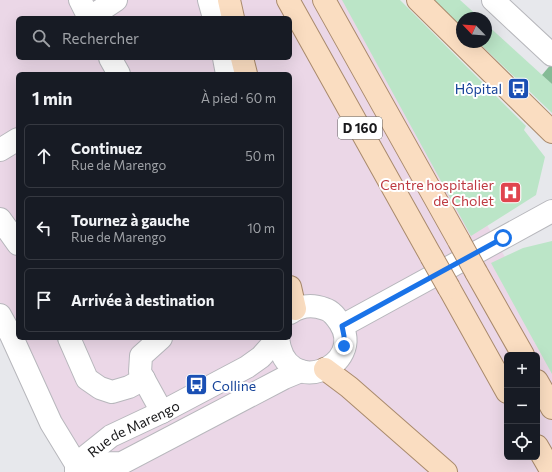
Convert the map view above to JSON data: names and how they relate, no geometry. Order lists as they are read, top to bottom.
{
  "streets": {
    "main road": ["D 160"],
    "street": ["Rue de Marengo"]
  },
  "places": {
    "bus stop": ["Hôpital", "Colline"],
    "hospital": ["Centre hospitalier de Cholet"]
  },
  "north": "top left",
  "page": {
    "search": "Rechercher",
    "heading": ["1 min", "À pied · 60 m"],
    "list": [
      ["Continuez", "Rue de Marengo", "50 m"],
      ["Tournez à gauche", "Rue de Marengo", "10 m"],
      "Arrivée à destination"
    ],
    "map_buttons": ["+", "−"]
  }
}
